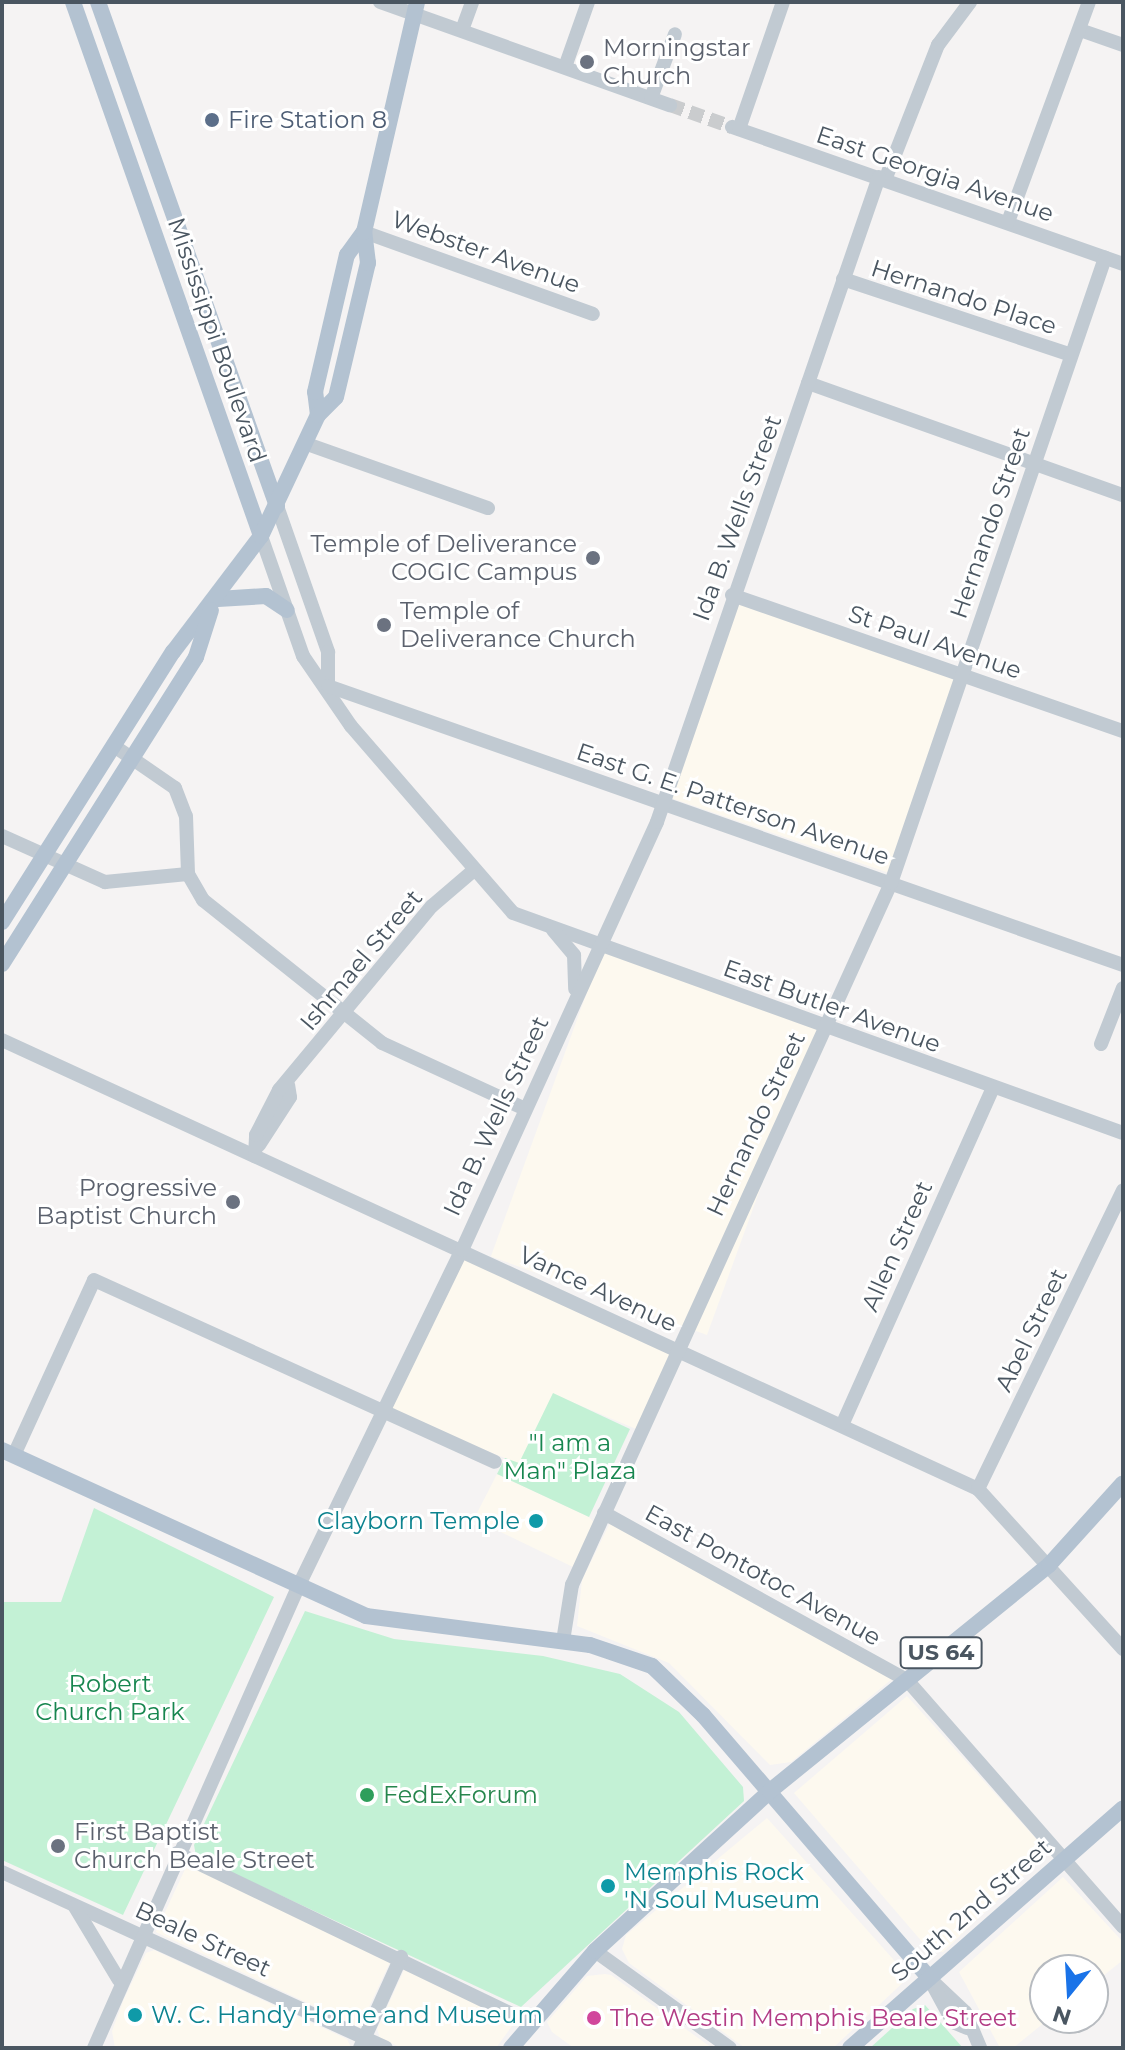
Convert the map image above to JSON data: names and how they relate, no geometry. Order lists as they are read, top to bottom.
{
  "streets": {
    "main road": ["Mississippi Boulevard", "US 64", "South 2nd Street"],
    "street": [
      "East Georgia Avenue",
      "Webster Avenue",
      "Hernando Place",
      "Ida B. Wells Street",
      "Hernando Street",
      "St Paul Avenue",
      "East G. E. Patterson Avenue",
      "Ishmael Street",
      "East Butler Avenue",
      "Allen Street",
      "Vance Avenue",
      "Abel Street",
      "East Pontotoc Avenue",
      "Beale Street"
    ]
  },
  "crossings": [
    ["East Georgia Avenue", "Ida B. Wells Street"],
    ["East Georgia Avenue", "Hernando Street"],
    ["Hernando Place", "Ida B. Wells Street"],
    ["Hernando Place", "Hernando Street"],
    ["Mississippi Boulevard", "East G. E. Patterson Avenue"],
    ["Mississippi Boulevard", "Ishmael Street"],
    ["Mississippi Boulevard", "East Butler Avenue"],
    ["Ida B. Wells Street", "St Paul Avenue"],
    ["Ida B. Wells Street", "East G. E. Patterson Avenue"],
    ["Ida B. Wells Street", "East Butler Avenue"],
    ["Ida B. Wells Street", "Vance Avenue"],
    ["Ida B. Wells Street", "Beale Street"],
    ["Hernando Street", "St Paul Avenue"],
    ["Hernando Street", "East G. E. Patterson Avenue"],
    ["Hernando Street", "East Butler Avenue"],
    ["Hernando Street", "Vance Avenue"],
    ["Hernando Street", "East Pontotoc Avenue"],
    ["Ishmael Street", "Vance Avenue"],
    ["East Butler Avenue", "Allen Street"],
    ["Allen Street", "Vance Avenue"],
    ["Vance Avenue", "Abel Street"],
    ["Vance Avenue", "US 64"],
    ["East Pontotoc Avenue", "US 64"],
    ["East Pontotoc Avenue", "South 2nd Street"]
  ],
  "parks": ["\"I am a Man\" Plaza", "Robert Church Park"],
  "places": [
    "Morningstar Church",
    "Fire Station 8",
    "Temple of Deliverance COGIC Campus",
    "Temple of Deliverance Church",
    "Progressive Baptist Church",
    "Clayborn Temple",
    "FedExForum",
    "First Baptist Church Beale Street",
    "Memphis Rock 'N Soul Museum",
    "W. C. Handy Home and Museum",
    "The Westin Memphis Beale Street"
  ],
  "north": "bottom"
}
